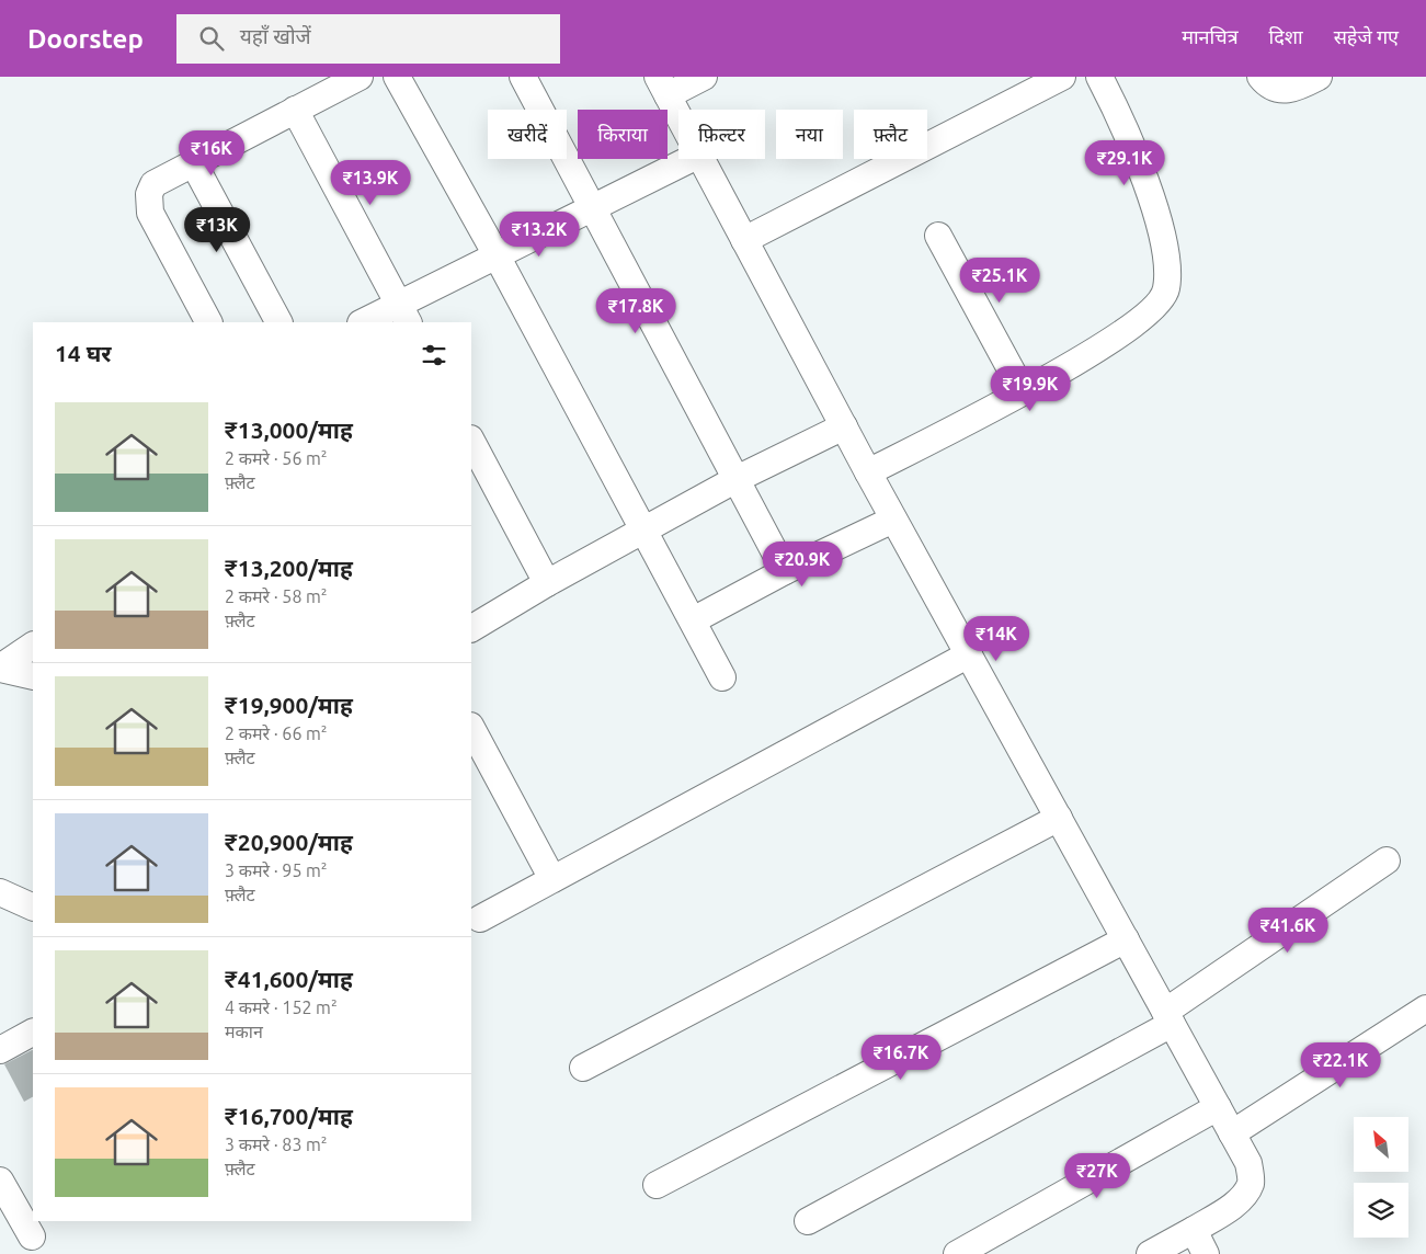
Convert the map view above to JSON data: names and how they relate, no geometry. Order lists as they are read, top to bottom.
{
  "north": "top left",
  "page": {
    "header": "Doorstep",
    "search": "यहाँ खोजें",
    "nav": ["मानचित्र", "दिशा", "सहेजे गए"],
    "chip": [
      "खरीदें",
      "किराया",
      "फ़िल्टर",
      "नया",
      "फ़्लैट"
    ],
    "price": [
      "₹16K",
      "₹29.1K",
      "₹13.9K",
      "₹13K",
      "₹13.2K",
      "₹25.1K",
      "₹17.8K",
      "₹19.9K",
      "₹20.9K",
      "₹14K",
      "₹41.6K",
      "₹16.7K",
      "₹22.1K",
      "₹27K"
    ],
    "heading": "14 घर",
    "list": [
      {
        "name": "₹13,000/माह",
        "note": "2 कमरे · 56 m² · फ़्लैट"
      },
      {
        "name": "₹13,200/माह",
        "note": "2 कमरे · 58 m² · फ़्लैट"
      },
      {
        "name": "₹19,900/माह",
        "note": "2 कमरे · 66 m² · फ़्लैट"
      },
      {
        "name": "₹20,900/माह",
        "note": "3 कमरे · 95 m² · फ़्लैट"
      },
      {
        "name": "₹41,600/माह",
        "note": "4 कमरे · 152 m² · मकान"
      },
      {
        "name": "₹16,700/माह",
        "note": "3 कमरे · 83 m² · फ़्लैट"
      }
    ]
  }
}
